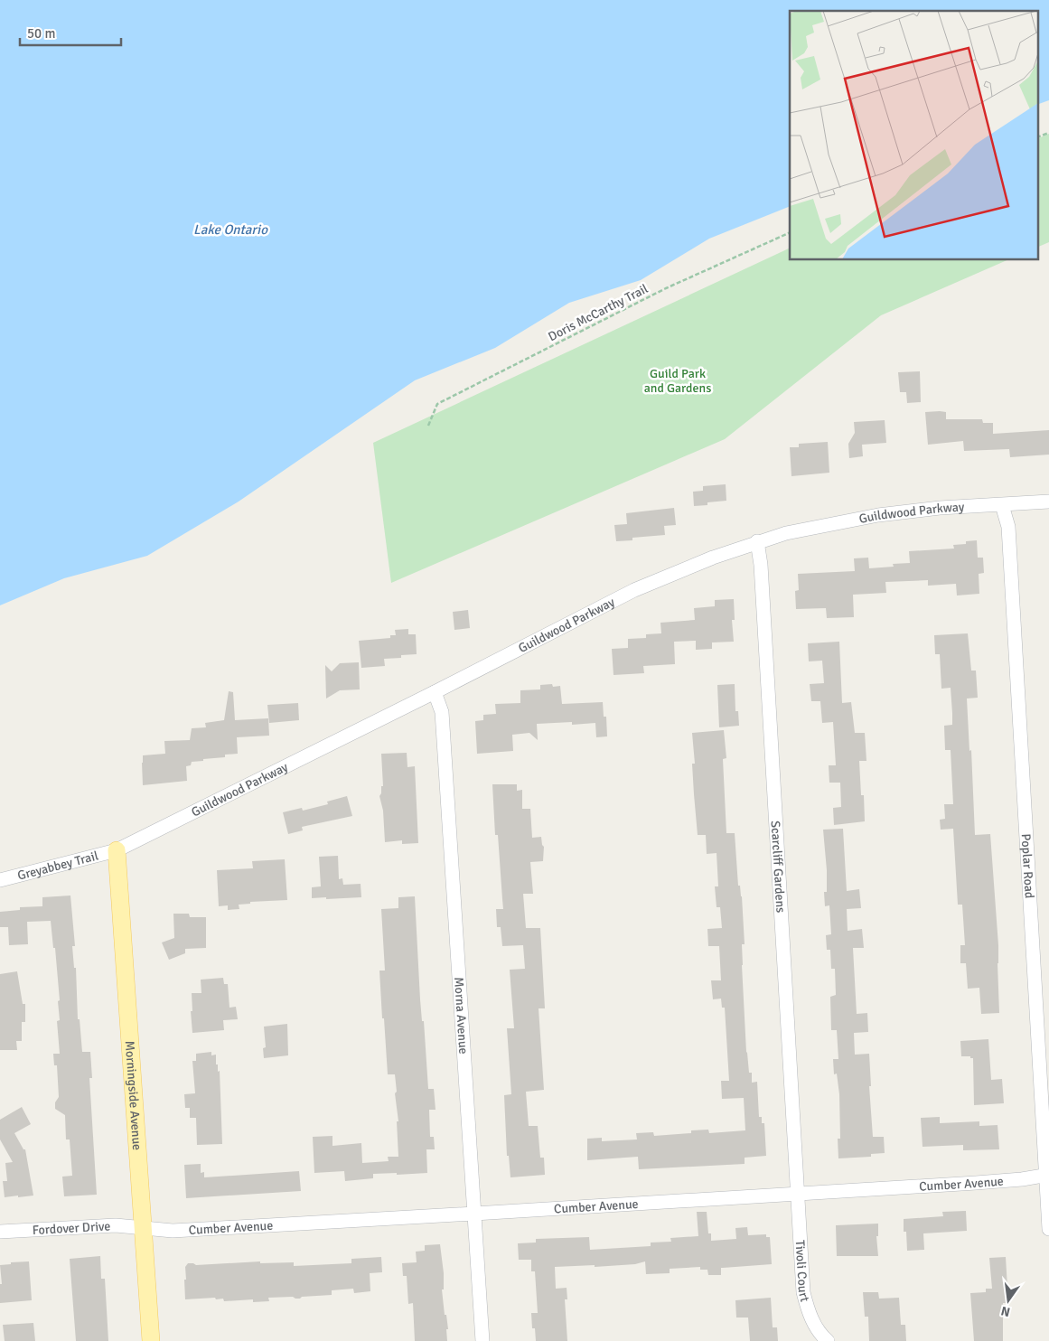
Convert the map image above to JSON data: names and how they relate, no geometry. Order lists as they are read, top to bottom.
{
  "streets": {
    "main road": ["Morningside Avenue"],
    "street": [
      "Guildwood Parkway",
      "Greyabbey Trail",
      "Poplar Road",
      "Scarcliff Gardens",
      "Morna Avenue",
      "Cumber Avenue",
      "Fordover Drive",
      "Tivoli Court"
    ],
    "path": ["Doris McCarthy Trail"]
  },
  "crossings": [
    ["Guildwood Parkway", "Greyabbey Trail"],
    ["Guildwood Parkway", "Poplar Road"],
    ["Guildwood Parkway", "Scarcliff Gardens"],
    ["Guildwood Parkway", "Morna Avenue"],
    ["Guildwood Parkway", "Morningside Avenue"],
    ["Greyabbey Trail", "Morningside Avenue"],
    ["Poplar Road", "Cumber Avenue"],
    ["Scarcliff Gardens", "Cumber Avenue"],
    ["Scarcliff Gardens", "Tivoli Court"],
    ["Morna Avenue", "Cumber Avenue"],
    ["Morningside Avenue", "Cumber Avenue"],
    ["Morningside Avenue", "Fordover Drive"],
    ["Cumber Avenue", "Fordover Drive"],
    ["Cumber Avenue", "Tivoli Court"]
  ],
  "water": ["Lake Ontario"],
  "parks": ["Guild Park and Gardens"],
  "scale_bar": "50 m",
  "north": "bottom"
}
